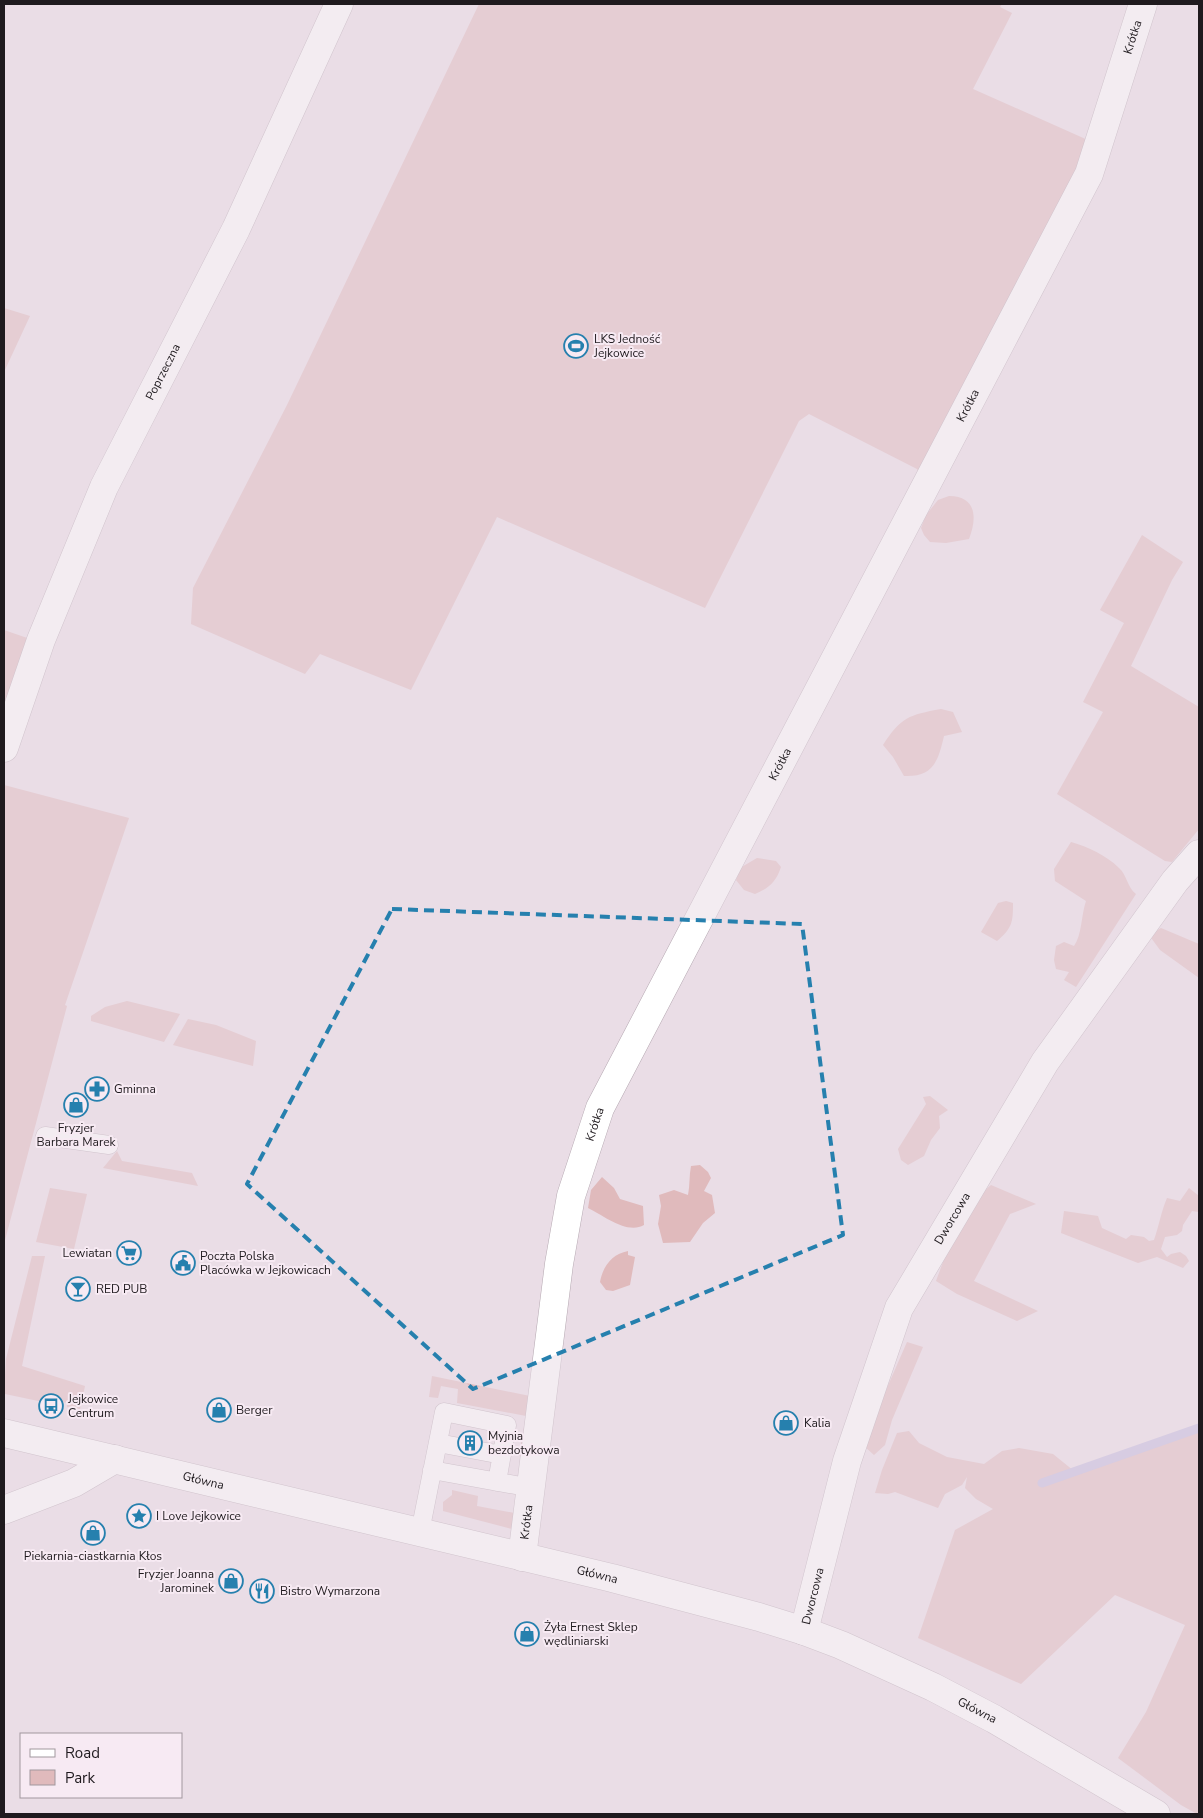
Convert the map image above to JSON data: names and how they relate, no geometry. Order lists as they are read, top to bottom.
{
  "streets": {
    "street": [
      "Krótka",
      "Poprzeczna",
      "Dworcowa",
      "Główna"
    ]
  },
  "crossings": [
    ["Krótka", "Główna"],
    ["Dworcowa", "Główna"]
  ],
  "places": {
    "sports": ["LKS Jedność Jejkowice"],
    "pharmacy": ["Gminna"],
    "shop": [
      "Fryzjer Barbara Marek",
      "Berger",
      "Kalia",
      "Piekarnia-ciastkarnia Kłos",
      "Fryzjer Joanna Jarominek",
      "Żyła Ernest Sklep wędliniarski"
    ],
    "supermarket": ["Lewiatan"],
    "public building": ["Poczta Polska Placówka w Jejkowicach"],
    "bar": ["RED PUB"],
    "bus stop": ["Jejkowice Centrum"],
    "building": ["Myjnia bezdotykowa"],
    "place": ["I Love Jejkowice"],
    "restaurant": ["Bistro Wymarzona"]
  },
  "legend": ["Road", "Park"]
}
